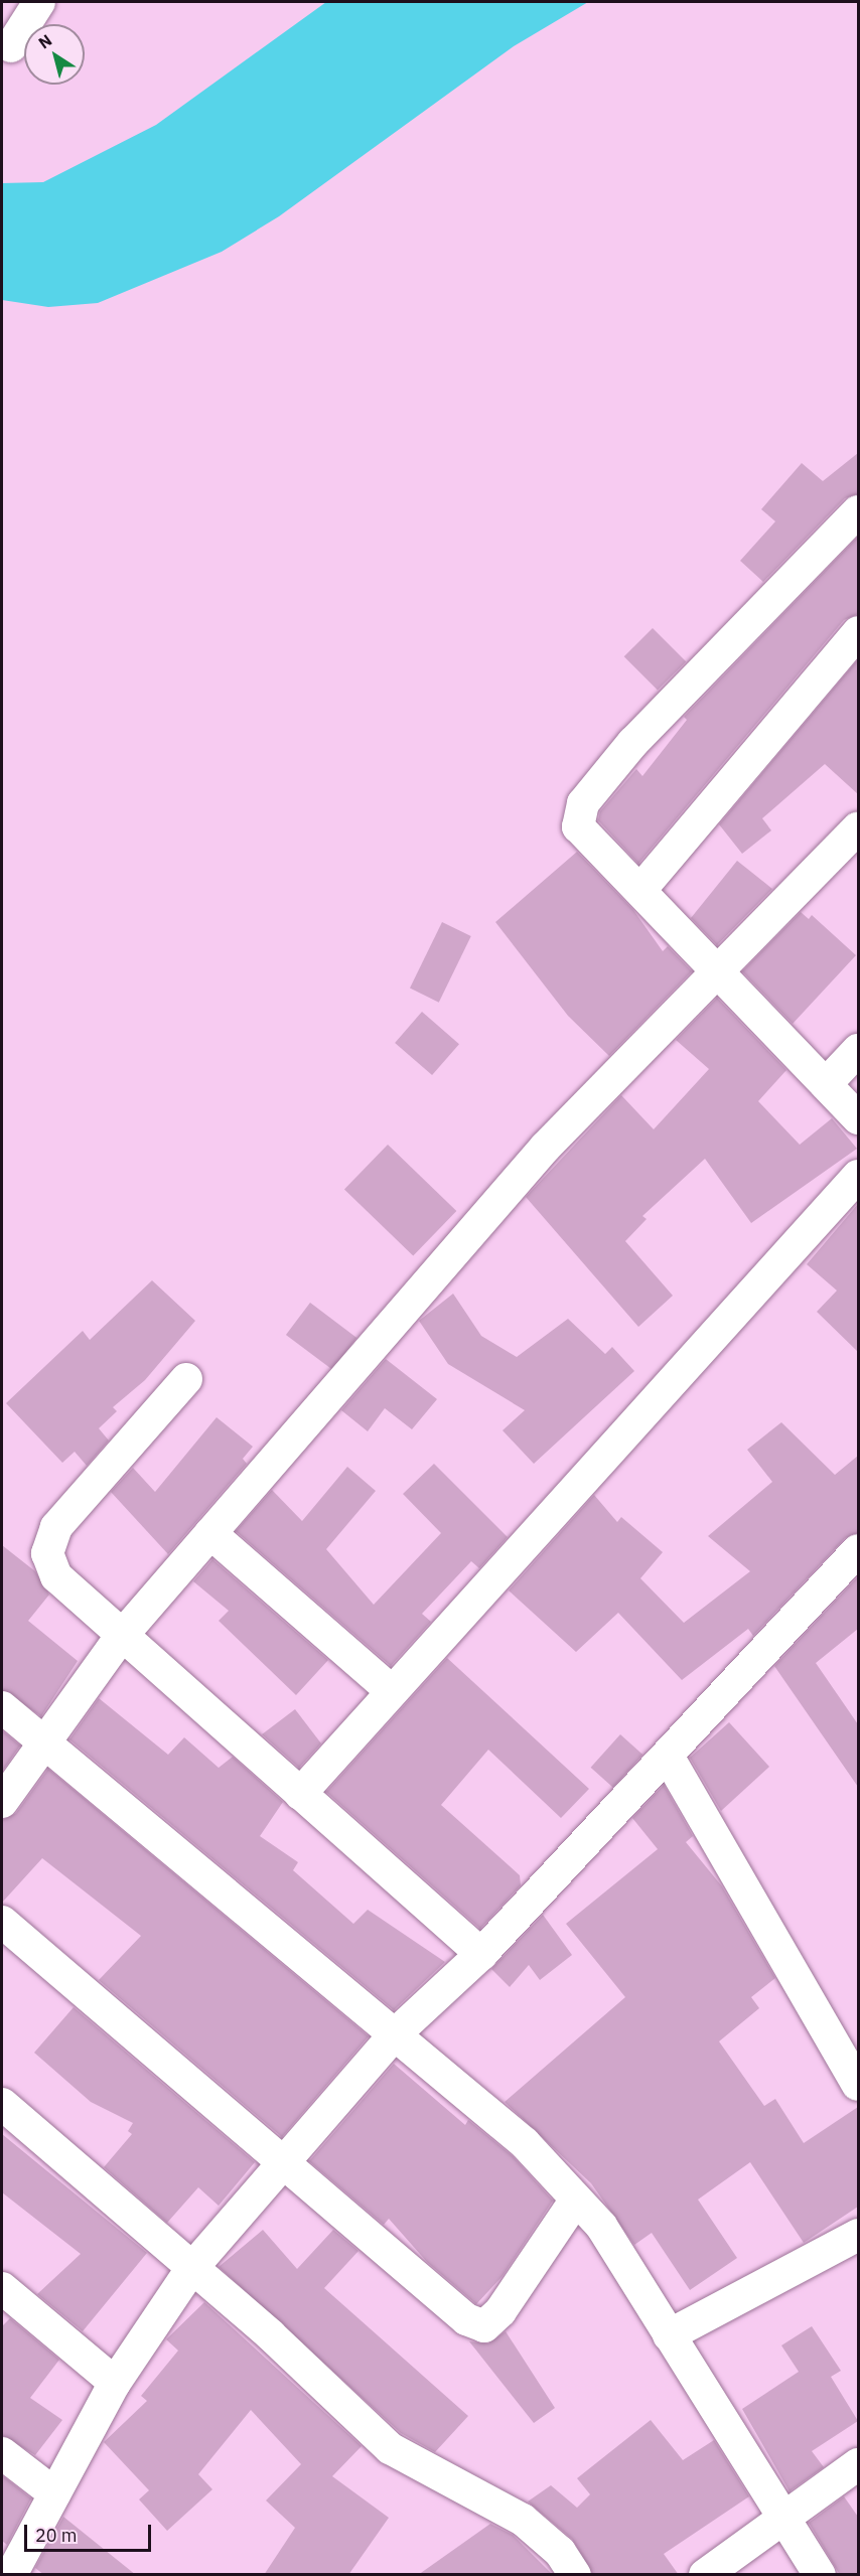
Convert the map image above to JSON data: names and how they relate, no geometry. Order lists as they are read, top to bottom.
{
  "scale_bar": "20 m",
  "north": "top left"
}
